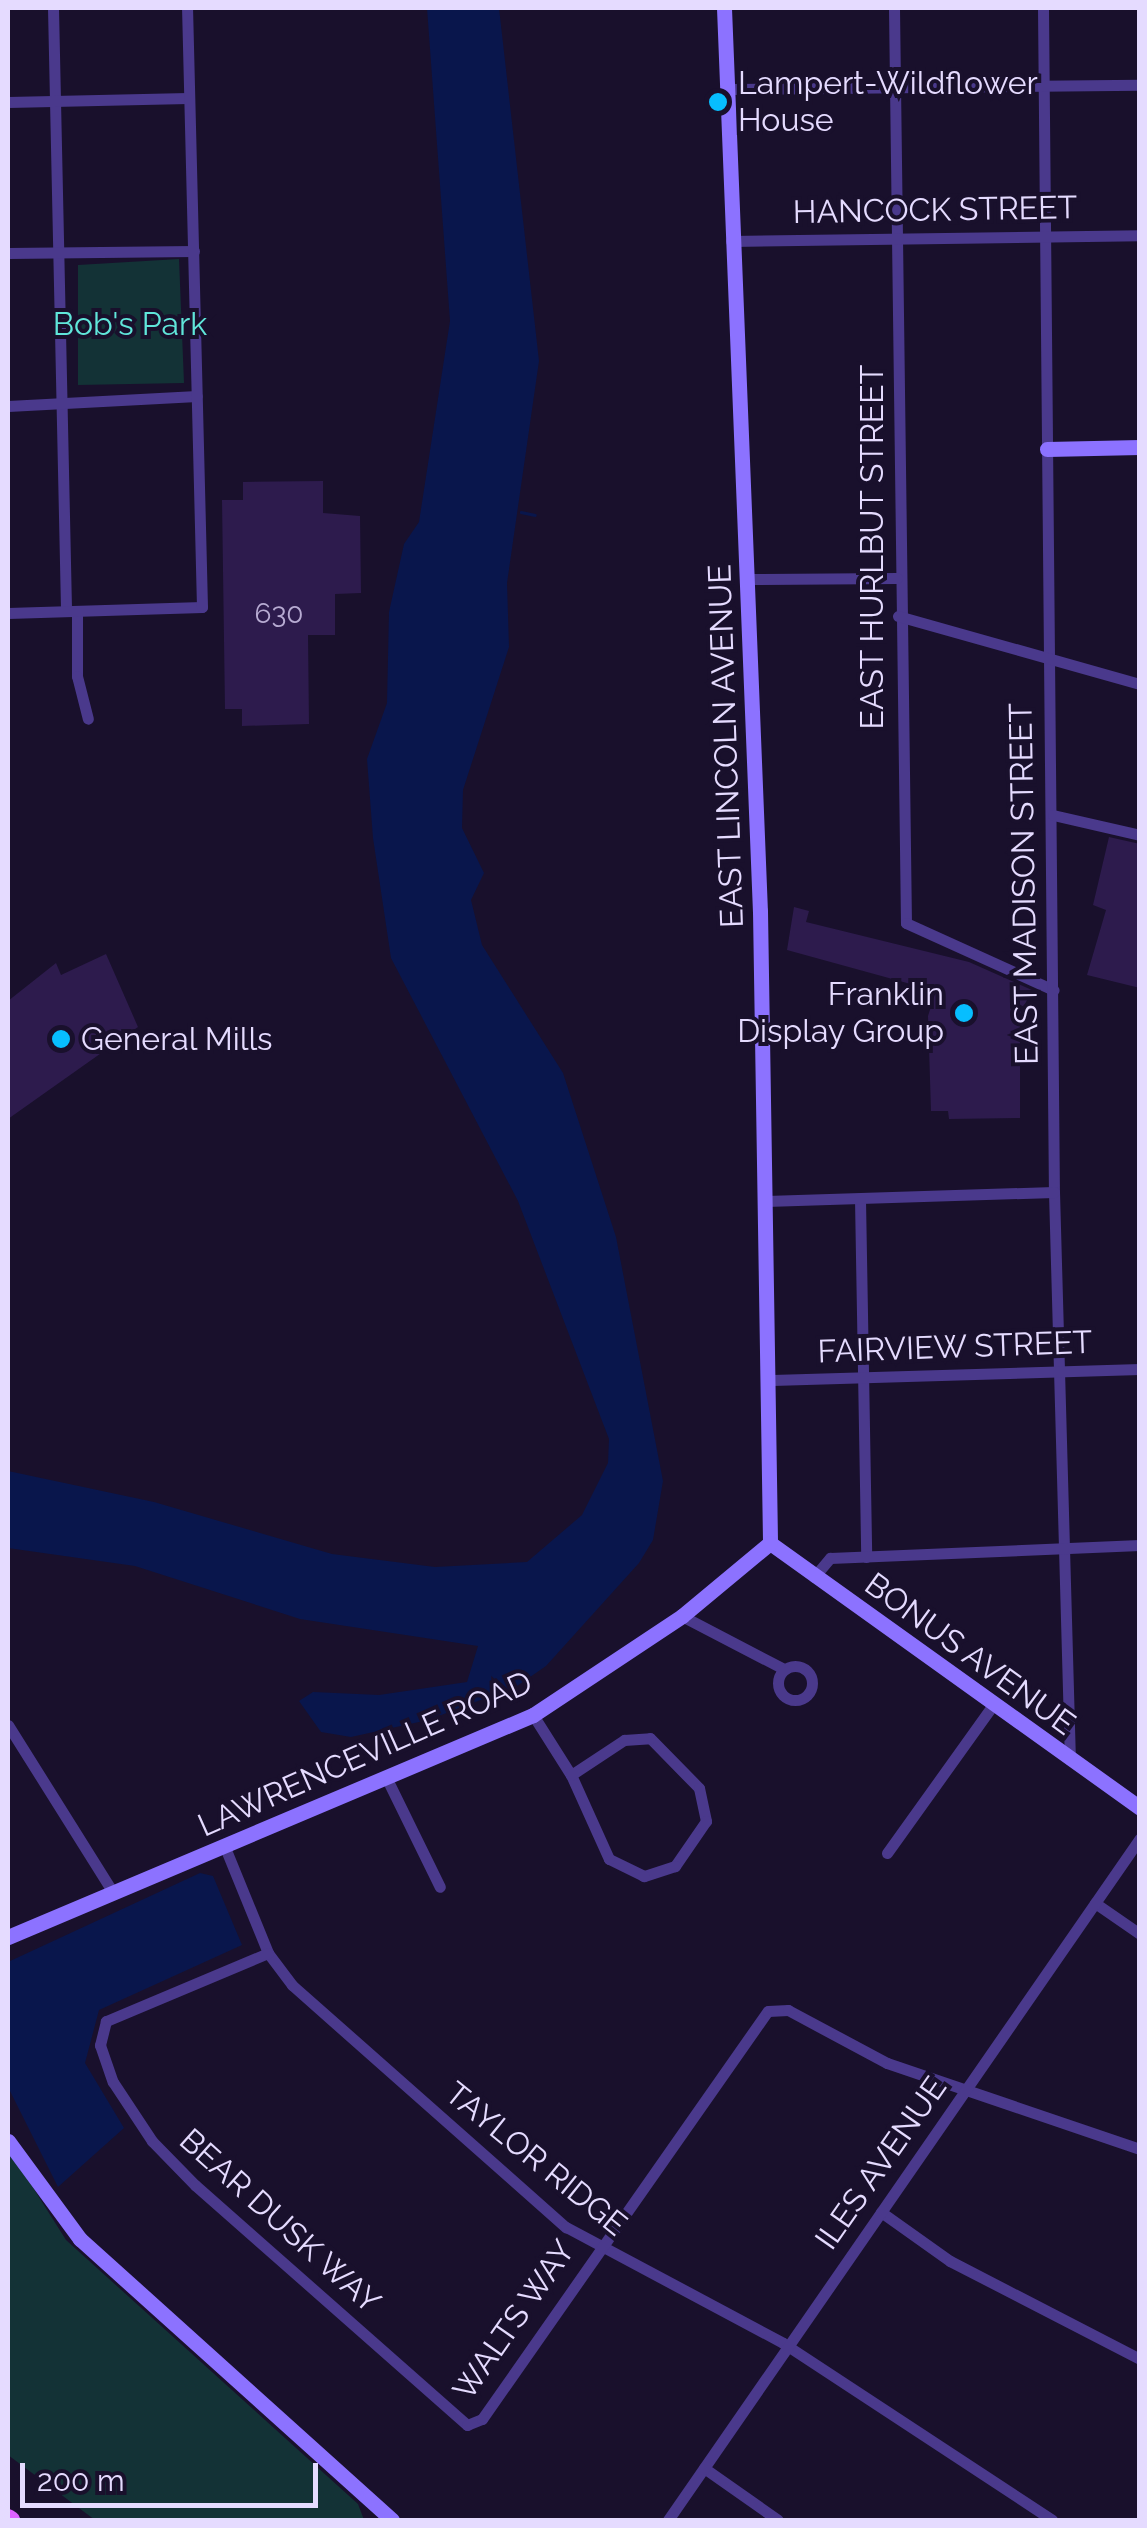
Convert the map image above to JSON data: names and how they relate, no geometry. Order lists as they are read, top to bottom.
{
  "streets": {
    "street": [
      "HANCOCK STREET",
      "EAST HURLBUT STREET",
      "EAST LINCOLN AVENUE",
      "EAST MADISON STREET",
      "FAIRVIEW STREET",
      "BONUS AVENUE",
      "LAWRENCEVILLE ROAD",
      "TAYLOR RIDGE",
      "ILES AVENUE",
      "BEAR DUSK WAY",
      "WALTS WAY"
    ]
  },
  "crossings": [
    ["HANCOCK STREET", "EAST HURLBUT STREET"],
    ["HANCOCK STREET", "EAST LINCOLN AVENUE"],
    ["HANCOCK STREET", "EAST MADISON STREET"],
    ["EAST HURLBUT STREET", "EAST MADISON STREET"],
    ["EAST LINCOLN AVENUE", "FAIRVIEW STREET"],
    ["EAST LINCOLN AVENUE", "BONUS AVENUE"],
    ["EAST LINCOLN AVENUE", "LAWRENCEVILLE ROAD"],
    ["EAST MADISON STREET", "FAIRVIEW STREET"],
    ["EAST MADISON STREET", "BONUS AVENUE"],
    ["BONUS AVENUE", "LAWRENCEVILLE ROAD"],
    ["LAWRENCEVILLE ROAD", "TAYLOR RIDGE"],
    ["TAYLOR RIDGE", "ILES AVENUE"],
    ["TAYLOR RIDGE", "BEAR DUSK WAY"],
    ["TAYLOR RIDGE", "WALTS WAY"],
    ["ILES AVENUE", "WALTS WAY"],
    ["BEAR DUSK WAY", "WALTS WAY"]
  ],
  "parks": ["Bob's Park"],
  "places": ["Lampert-Wildflower House", "Franklin Display Group", "General Mills"],
  "house_numbers": ["630"],
  "scale_bar": "200 m"
}
